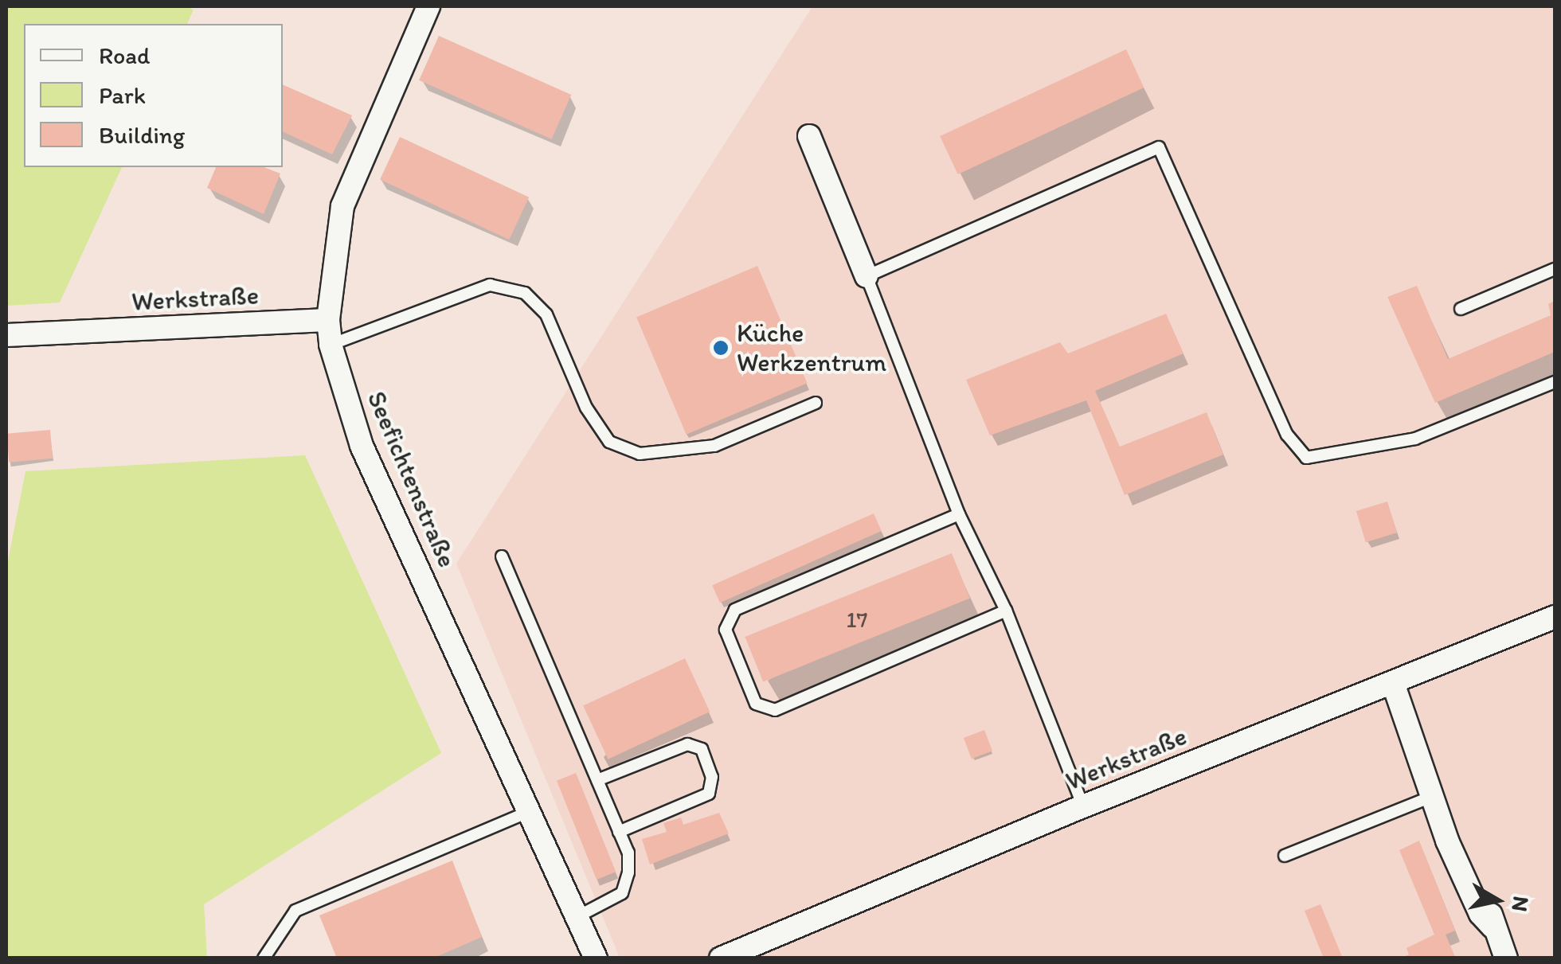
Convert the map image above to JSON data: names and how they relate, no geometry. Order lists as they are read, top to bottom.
{
  "streets": {
    "street": ["Werkstraße", "Seefichtenstraße"]
  },
  "crossings": [
    ["Werkstraße", "Seefichtenstraße"]
  ],
  "places": ["Küche Werkzentrum"],
  "house_numbers": ["17"],
  "legend": ["Road", "Park", "Building"],
  "north": "right"
}
